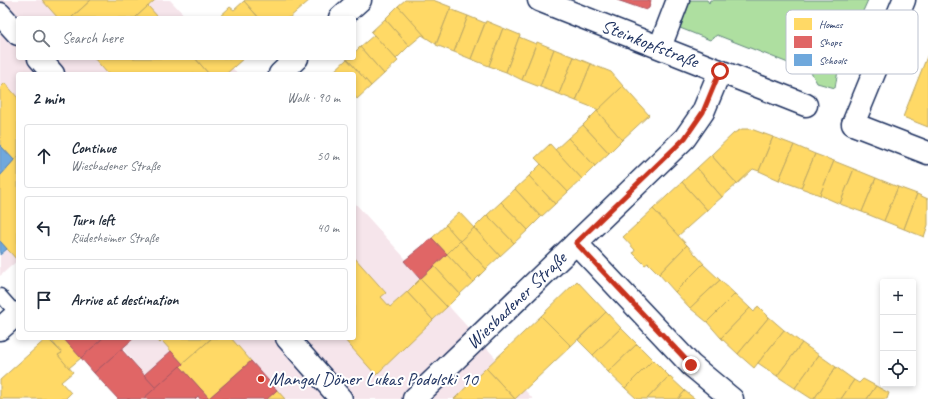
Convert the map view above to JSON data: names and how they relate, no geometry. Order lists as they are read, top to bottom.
{
  "streets": {
    "street": ["Steinkopfstraße", "Wiesbadener Straße"]
  },
  "crossings": [
    ["Steinkopfstraße", "Wiesbadener Straße"]
  ],
  "places": ["Mangal Döner Lukas Podolski 10"],
  "legend": ["Homes", "Shops", "Schools"],
  "page": {
    "search": "Search here",
    "heading": ["2 min", "Walk · 90 m"],
    "list": [
      ["Continue", "Wiesbadener Straße", "50 m"],
      ["Turn left", "Rüdesheimer Straße", "40 m"],
      "Arrive at destination"
    ],
    "map_buttons": ["+", "−"]
  }
}
